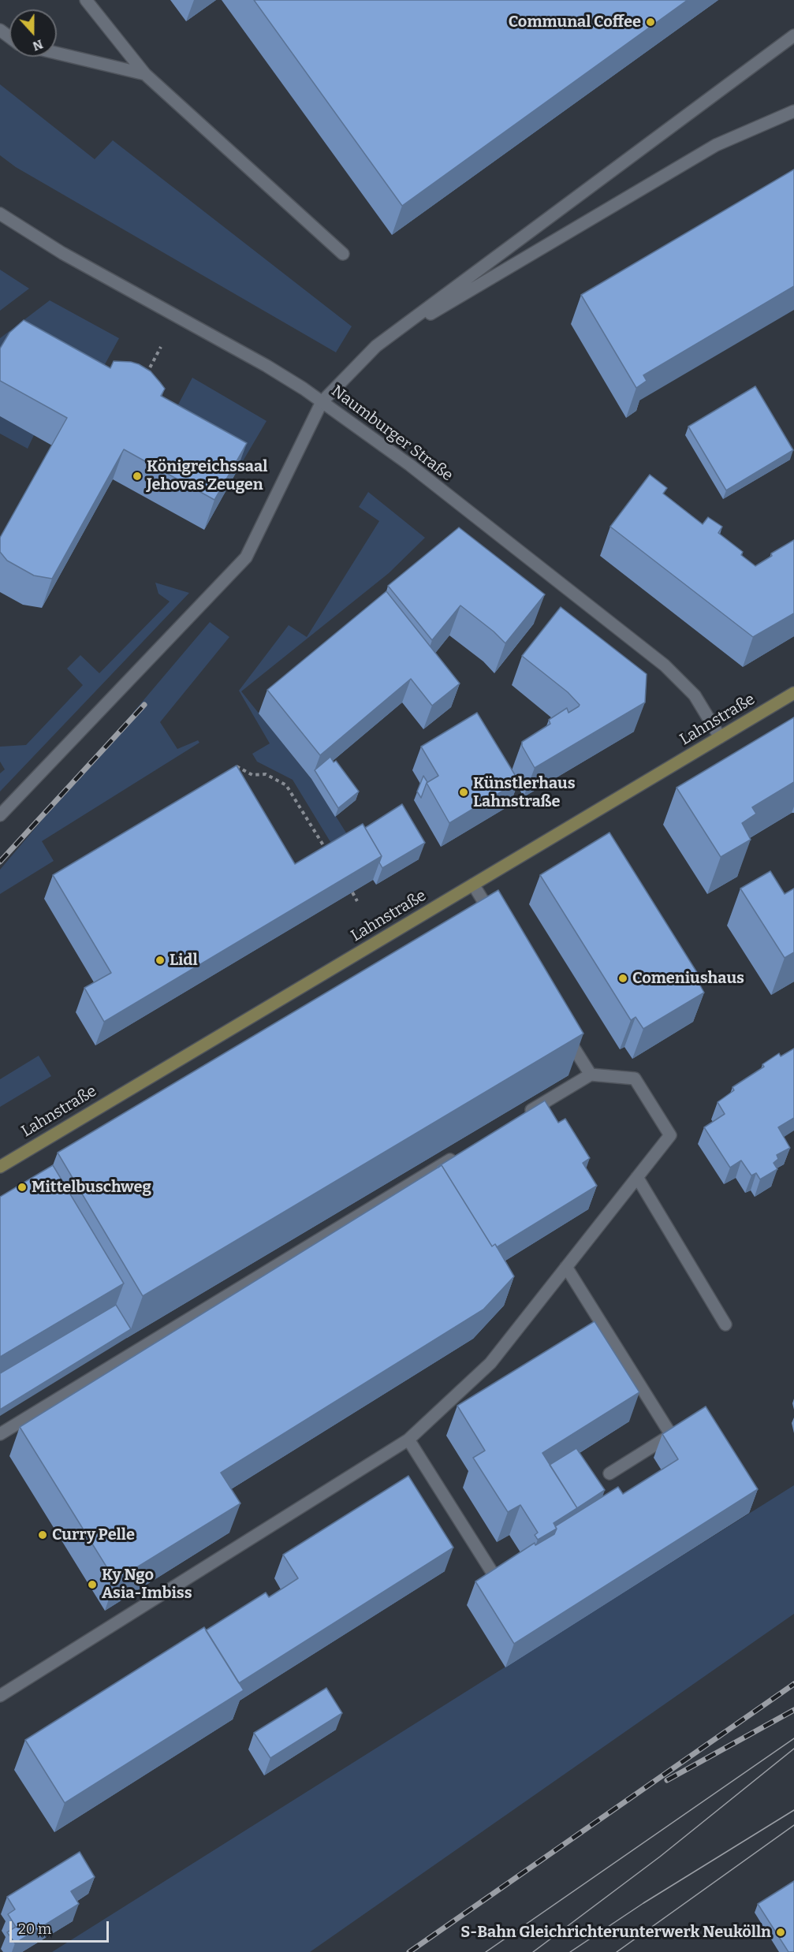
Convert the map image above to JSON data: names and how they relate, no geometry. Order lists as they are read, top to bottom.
{
  "streets": {
    "street": ["Naumburger Straße", "Lahnstraße"]
  },
  "crossings": [
    ["Naumburger Straße", "Lahnstraße"]
  ],
  "places": [
    "Communal Coffee",
    "Königreichssaal Jehovas Zeugen",
    "Künstlerhaus Lahnstraße",
    "Lidl",
    "Comeniushaus",
    "Mittelbuschweg",
    "Curry Pelle",
    "Ky Ngo Asia-Imbiss",
    "S-Bahn Gleichrichterunterwerk Neukölln"
  ],
  "scale_bar": "20 m",
  "north": "bottom"
}
